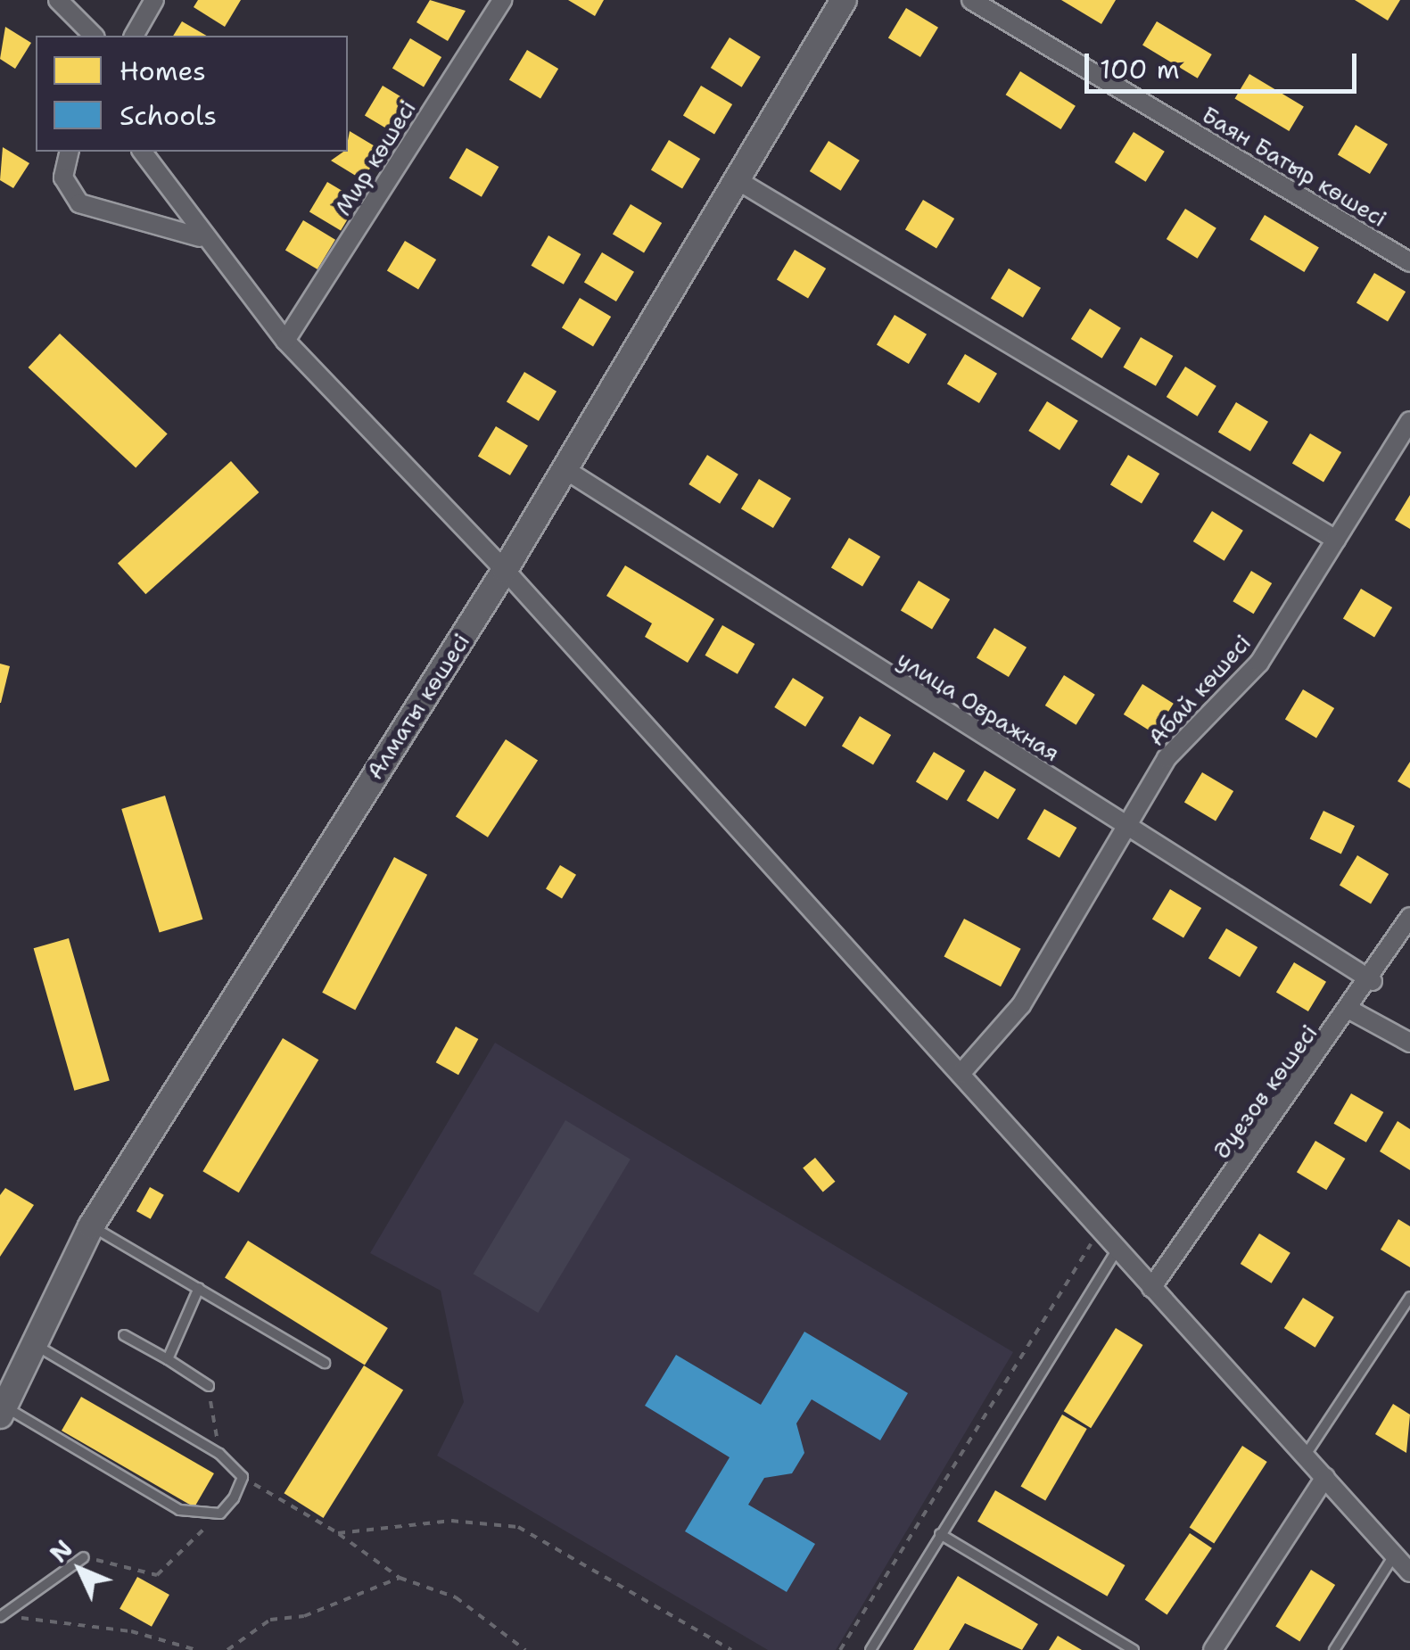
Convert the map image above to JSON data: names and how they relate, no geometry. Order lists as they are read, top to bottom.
{
  "streets": {
    "street": [
      "Мир көшесі",
      "Баян Батыр көшесі",
      "Абай көшесі",
      "Алматы көшесі",
      "улица Овражная",
      "Әуезов көшесі"
    ]
  },
  "crossings": [
    ["Абай көшесі", "улица Овражная"],
    ["Алматы көшесі", "улица Овражная"],
    ["улица Овражная", "Әуезов көшесі"]
  ],
  "legend": ["Homes", "Schools"],
  "scale_bar": "100 m",
  "north": "top left"
}
